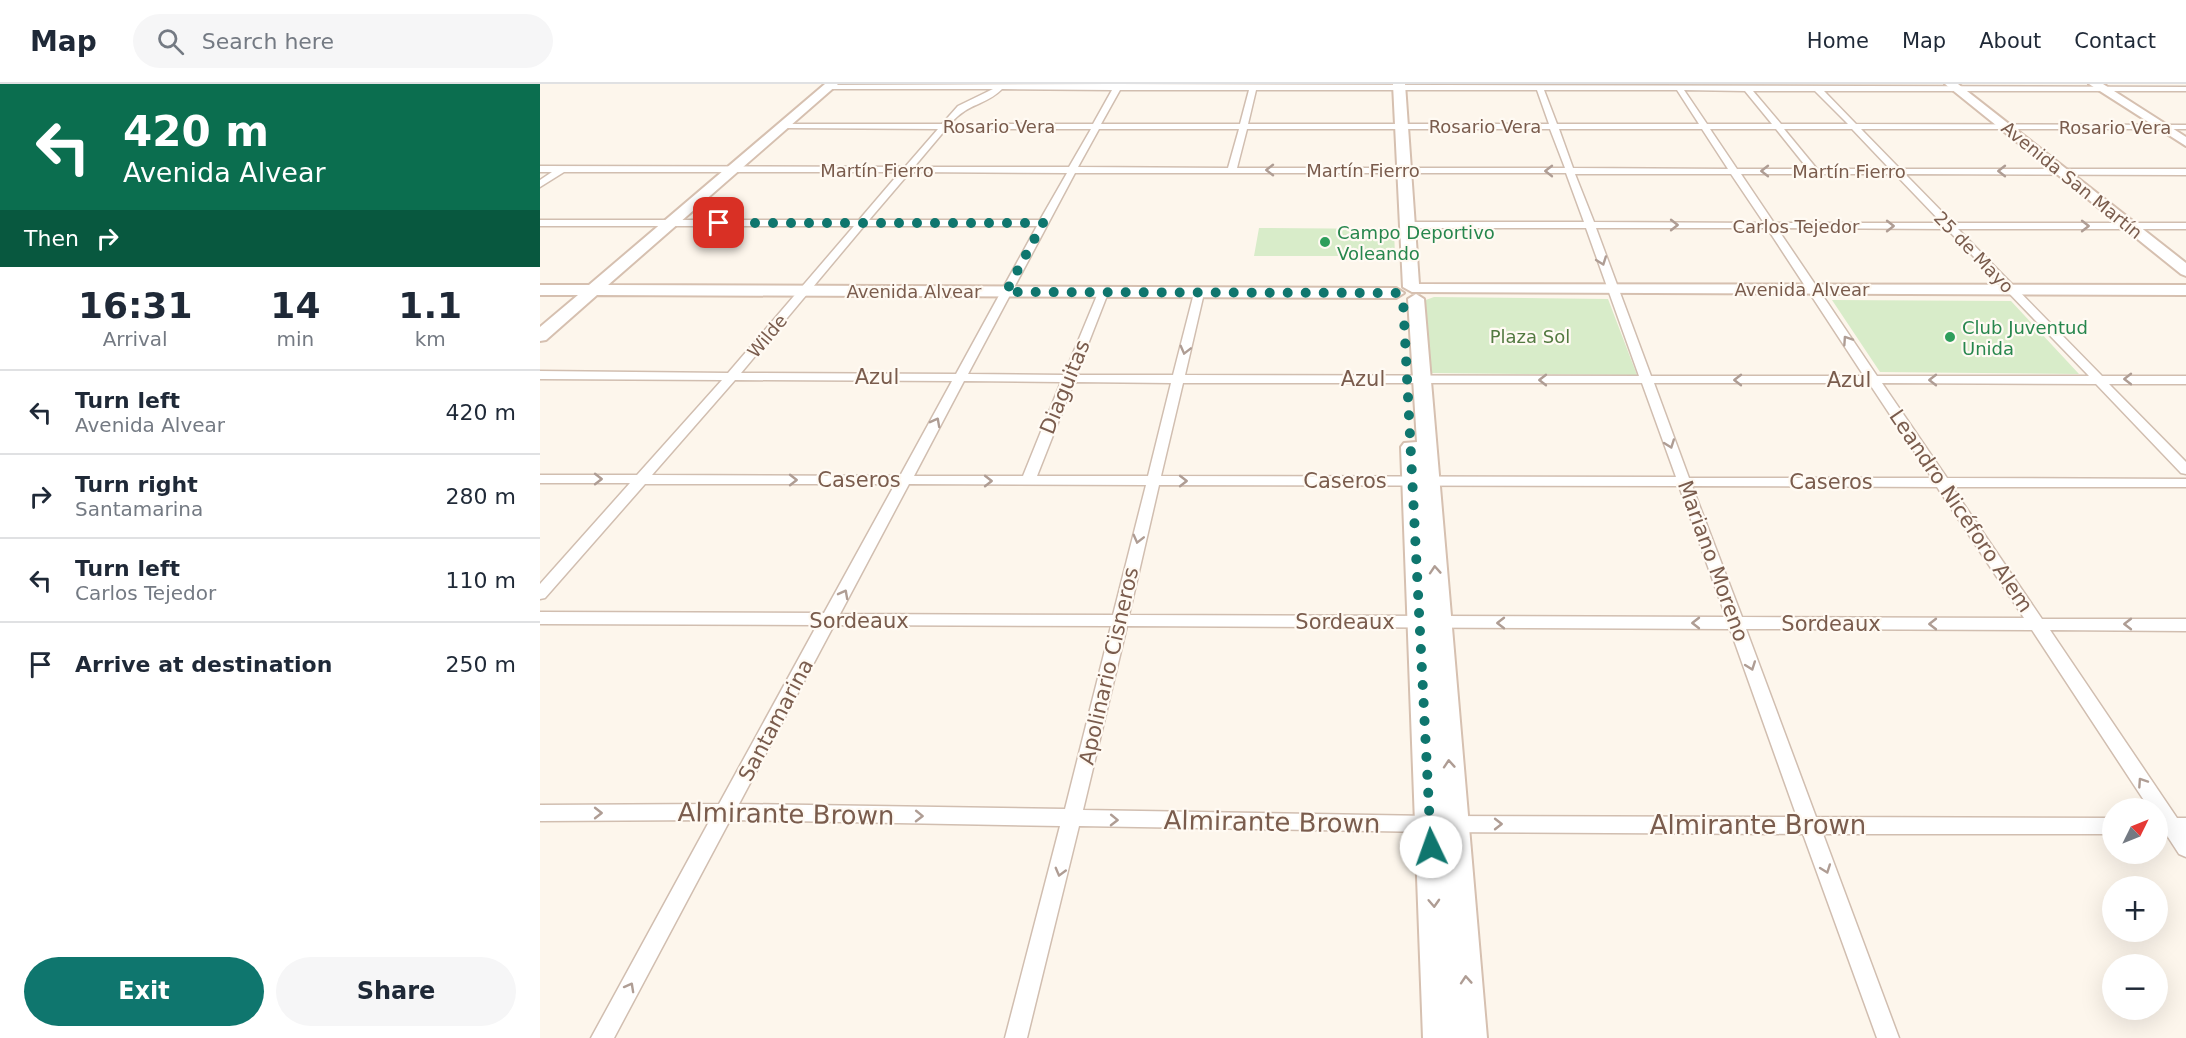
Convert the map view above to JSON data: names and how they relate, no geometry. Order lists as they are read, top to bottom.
{
  "streets": {
    "main road": ["Avenida San Martín", "Avenida Alvear"],
    "street": [
      "Rosario Vera",
      "Martín Fierro",
      "Carlos Tejedor",
      "25 de Mayo",
      "Wilde",
      "Azul",
      "Diaguitas",
      "Caseros",
      "Leandro Nicéforo Alem",
      "Mariano Moreno",
      "Sordeaux",
      "Apolinario Cisneros",
      "Santamarina",
      "Almirante Brown"
    ]
  },
  "crossings": [
    ["Rosario Vera", "Avenida San Martín"],
    ["Rosario Vera", "25 de Mayo"],
    ["Rosario Vera", "Wilde"],
    ["Rosario Vera", "Leandro Nicéforo Alem"],
    ["Rosario Vera", "Mariano Moreno"],
    ["Rosario Vera", "Santamarina"],
    ["Martín Fierro", "Avenida San Martín"],
    ["Martín Fierro", "25 de Mayo"],
    ["Martín Fierro", "Wilde"],
    ["Martín Fierro", "Leandro Nicéforo Alem"],
    ["Martín Fierro", "Mariano Moreno"],
    ["Martín Fierro", "Santamarina"],
    ["Avenida San Martín", "Carlos Tejedor"],
    ["Carlos Tejedor", "25 de Mayo"],
    ["Carlos Tejedor", "Leandro Nicéforo Alem"],
    ["Carlos Tejedor", "Mariano Moreno"],
    ["25 de Mayo", "Avenida Alvear"],
    ["25 de Mayo", "Azul"],
    ["Avenida Alvear", "Wilde"],
    ["Avenida Alvear", "Diaguitas"],
    ["Avenida Alvear", "Leandro Nicéforo Alem"],
    ["Avenida Alvear", "Mariano Moreno"],
    ["Avenida Alvear", "Apolinario Cisneros"],
    ["Avenida Alvear", "Santamarina"],
    ["Wilde", "Azul"],
    ["Wilde", "Caseros"],
    ["Azul", "Diaguitas"],
    ["Azul", "Leandro Nicéforo Alem"],
    ["Azul", "Mariano Moreno"],
    ["Azul", "Apolinario Cisneros"],
    ["Azul", "Santamarina"],
    ["Diaguitas", "Caseros"],
    ["Caseros", "Leandro Nicéforo Alem"],
    ["Caseros", "Mariano Moreno"],
    ["Caseros", "Apolinario Cisneros"],
    ["Caseros", "Santamarina"],
    ["Leandro Nicéforo Alem", "Sordeaux"],
    ["Mariano Moreno", "Sordeaux"],
    ["Mariano Moreno", "Almirante Brown"],
    ["Sordeaux", "Apolinario Cisneros"],
    ["Sordeaux", "Santamarina"],
    ["Apolinario Cisneros", "Almirante Brown"],
    ["Santamarina", "Almirante Brown"]
  ],
  "one_way": [
    "Carlos Tejedor",
    "Azul",
    "Caseros",
    "Leandro Nicéforo Alem",
    "Mariano Moreno",
    "Sordeaux",
    "Apolinario Cisneros",
    "Santamarina",
    "Almirante Brown"
  ],
  "parks": ["Plaza Sol"],
  "places": ["Campo Deportivo Voleando", "Club Juventud Unida"],
  "north": "top right",
  "page": {
    "header": "Map",
    "search": "Search here",
    "nav": [
      "Home",
      "Map",
      "About",
      "Contact"
    ],
    "turn": ["420 m", "Avenida Alvear"],
    "then": "Then",
    "eta": [
      "16:31",
      "Arrival",
      "14",
      "min",
      "1.1",
      "km"
    ],
    "list": [
      {
        "name": "Turn left",
        "note": "Avenida Alvear",
        "value": "420 m"
      },
      {
        "name": "Turn right",
        "note": "Santamarina",
        "value": "280 m"
      },
      {
        "name": "Turn left",
        "note": "Carlos Tejedor",
        "value": "110 m"
      },
      {
        "name": "Arrive at destination",
        "value": "250 m"
      }
    ],
    "map_buttons": ["+", "−"],
    "buttons": ["Exit", "Share"]
  }
}
